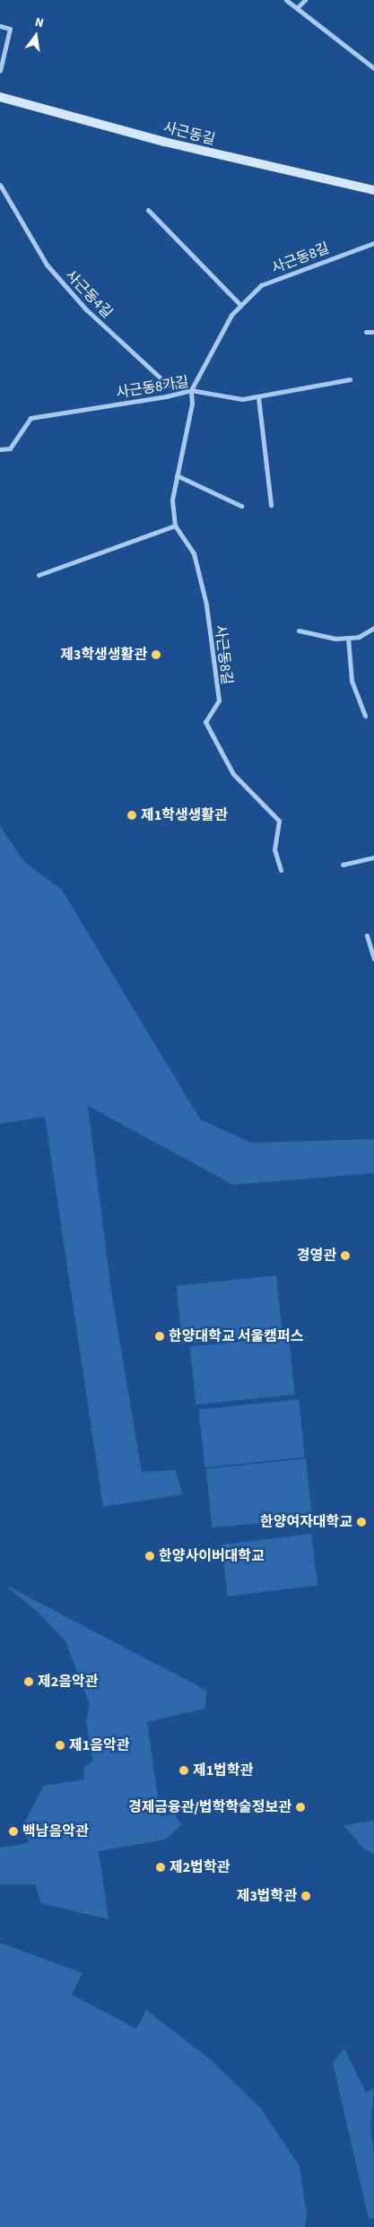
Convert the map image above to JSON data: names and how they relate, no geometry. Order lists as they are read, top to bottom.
{
  "streets": {
    "street": [
      "사근동길",
      "사근동8길",
      "사근동4길",
      "사근동8가길"
    ]
  },
  "crossings": [
    ["사근동8길", "사근동4길"],
    ["사근동8길", "사근동8가길"],
    ["사근동4길", "사근동8가길"]
  ],
  "places": [
    "제3학생생활관",
    "제1학생생활관",
    "경영관",
    "한양대학교 서울캠퍼스",
    "한양여자대학교",
    "한양사이버대학교",
    "제2음악관",
    "제1음악관",
    "제1법학관",
    "경제금융관/법학학술정보관",
    "백남음악관",
    "제2법학관",
    "제3법학관"
  ],
  "north": "top"
}
